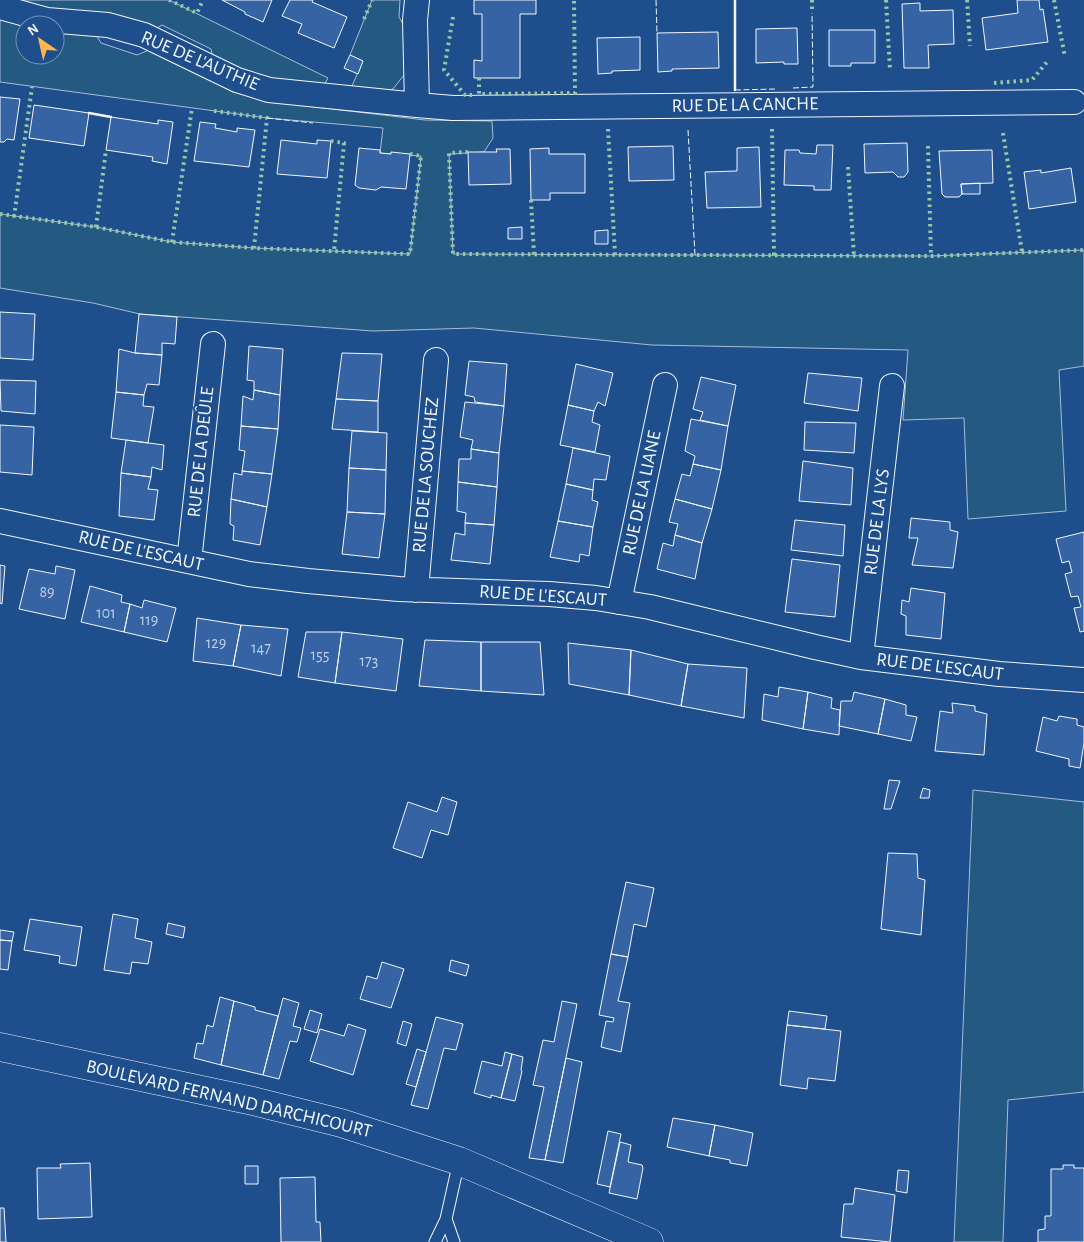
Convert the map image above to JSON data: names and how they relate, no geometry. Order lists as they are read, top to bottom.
{
  "streets": {
    "main road": ["BOULEVARD FERNAND DARCHICOURT"],
    "street": [
      "RUE DE L'AUTHIE",
      "RUE DE LA CANCHE",
      "RUE DE LA DEÛLE",
      "RUE DE LA SOUCHEZ",
      "RUE DE LA LIANE",
      "RUE DE LA LYS",
      "RUE DE L'ESCAUT"
    ]
  },
  "crossings": [
    ["RUE DE L'AUTHIE", "RUE DE LA CANCHE"],
    ["RUE DE LA DEÛLE", "RUE DE L'ESCAUT"],
    ["RUE DE LA SOUCHEZ", "RUE DE L'ESCAUT"],
    ["RUE DE LA LIANE", "RUE DE L'ESCAUT"],
    ["RUE DE LA LYS", "RUE DE L'ESCAUT"]
  ],
  "house_numbers": [
    "89",
    "101",
    "119",
    "129",
    "147",
    "155",
    "173"
  ],
  "north": "top left"
}
